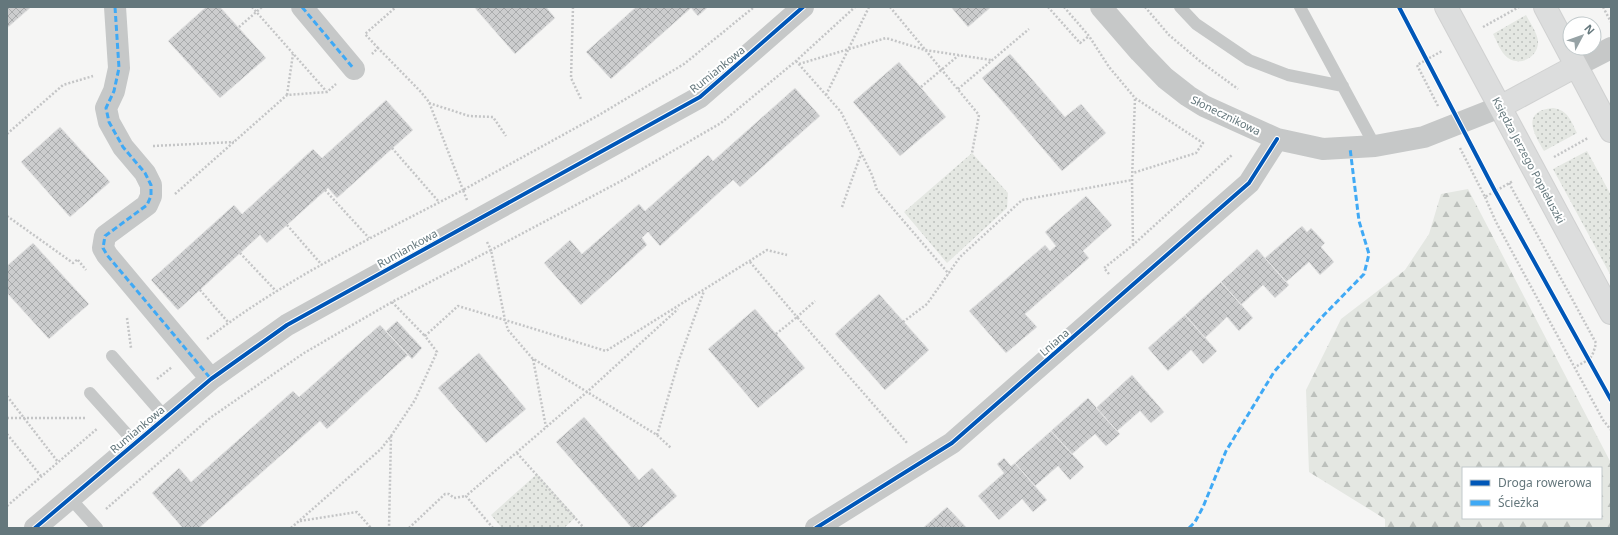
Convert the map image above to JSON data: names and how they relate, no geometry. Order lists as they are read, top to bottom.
{
  "streets": {
    "main road": ["Księdza Jerzego Popiełuszki"],
    "street": ["Rumiankowa", "Słonecznikowa", "Lniana"]
  },
  "crossings": [
    ["Słonecznikowa", "Księdza Jerzego Popiełuszki"],
    ["Słonecznikowa", "Lniana"]
  ],
  "legend": ["Droga rowerowa", "Ścieżka"],
  "north": "top right"
}
